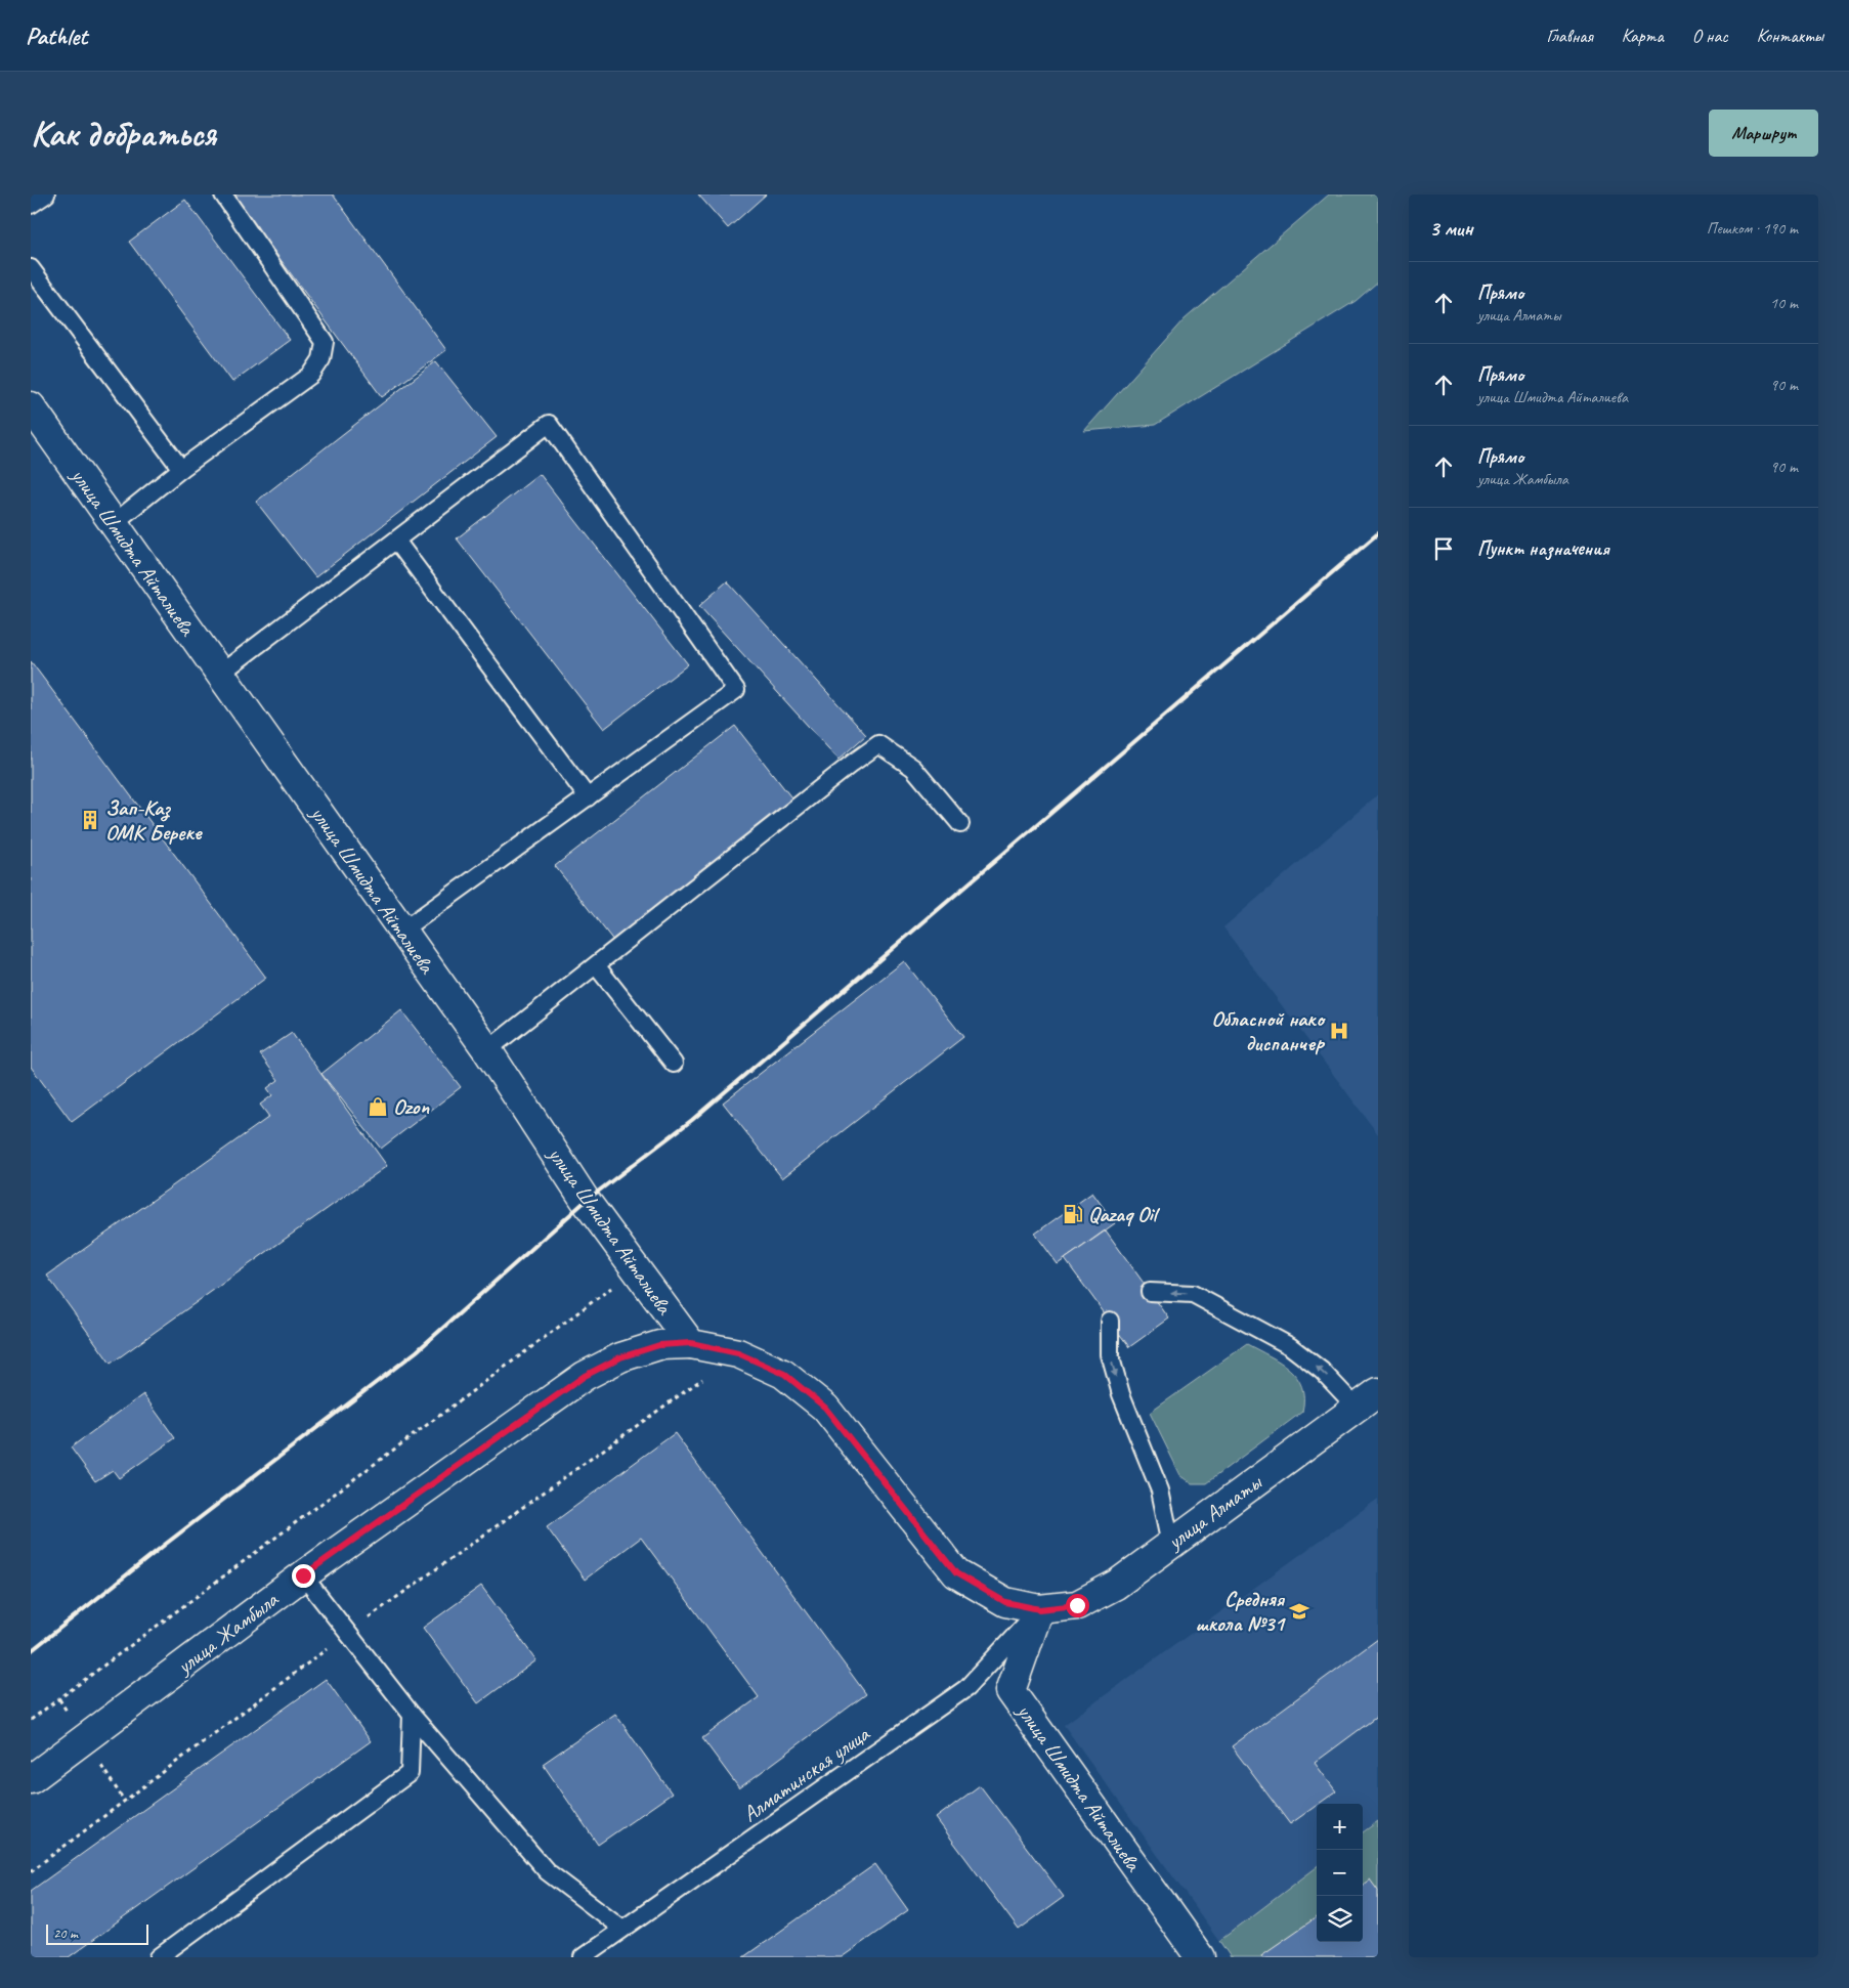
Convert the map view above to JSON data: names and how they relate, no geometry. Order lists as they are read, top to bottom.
{
  "streets": {
    "street": ["улица Шмидта Айталиева", "улица Алматы", "улица Жамбыла"],
    "lane": ["Алматинская улица"]
  },
  "crossings": [
    ["улица Шмидта Айталиева", "улица Алматы"],
    ["улица Шмидта Айталиева", "улица Жамбыла"],
    ["улица Шмидта Айталиева", "Алматинская улица"],
    ["улица Алматы", "Алматинская улица"]
  ],
  "places": {
    "building": ["Зап-Каз ОМК Береке"],
    "hospital": ["Обласной нако диспанчер"],
    "shop": ["Ozon"],
    "fuel station": ["Qazaq Oil"],
    "school or university": ["Средняя школа №31"]
  },
  "scale_bar": "20 m",
  "page": {
    "header": "Pathlet",
    "nav": [
      "Главная",
      "Карта",
      "О нас",
      "Контакты"
    ],
    "buttons": "Маршрут",
    "title": "Как добраться",
    "heading": ["3 мин", "Пешком · 190 m"],
    "list": [
      ["Прямо", "улица Алматы", "10 m"],
      ["Прямо", "улица Шмидта Айталиева", "90 m"],
      ["Прямо", "улица Жамбыла", "90 m"],
      "Пункт назначения"
    ],
    "map_buttons": ["+", "−"],
    "scale": "20 m"
  }
}
